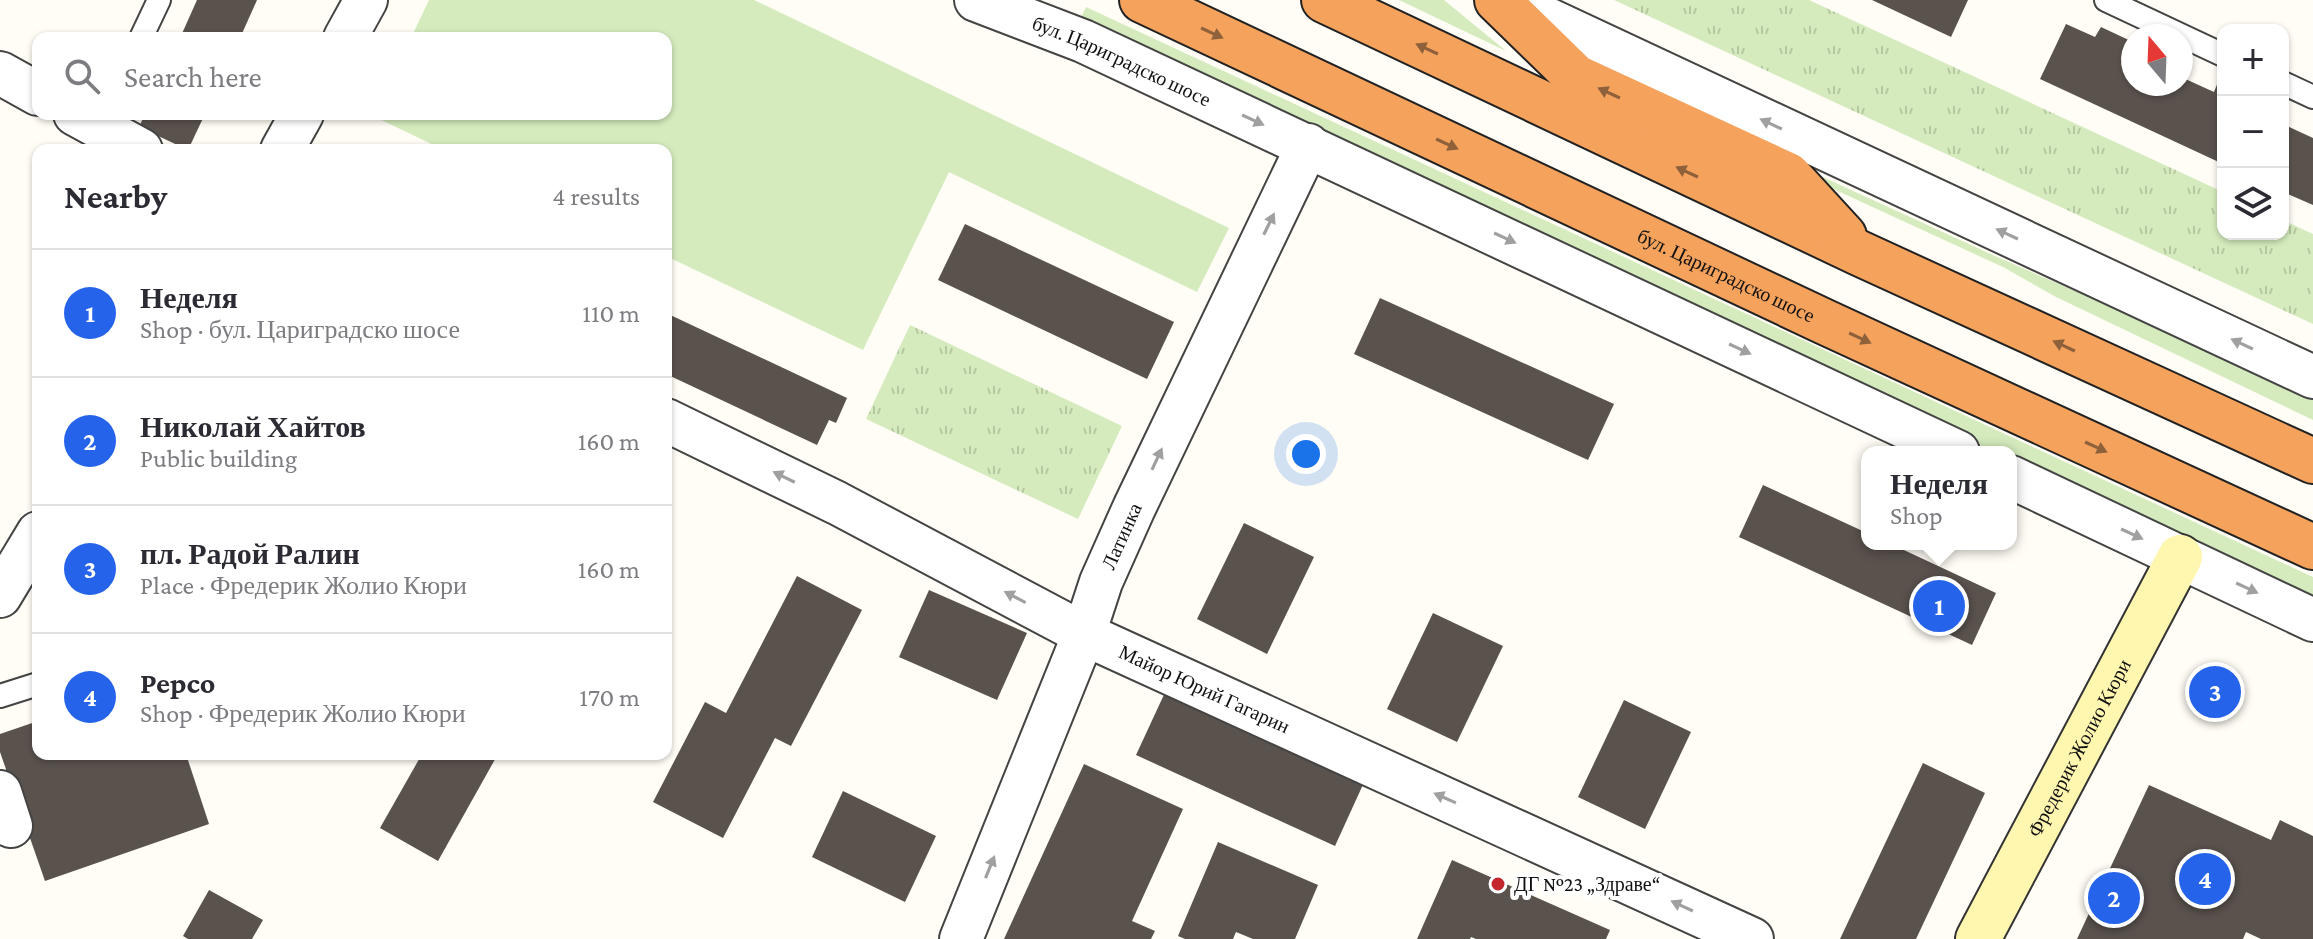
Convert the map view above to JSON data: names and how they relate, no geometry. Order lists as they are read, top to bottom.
{
  "streets": {
    "highway": ["бул. Цариградско шосе"],
    "street": ["Латинка", "Майор Юрий Гагарин", "Фредерик Жолио Кюри"]
  },
  "crossings": [
    ["бул. Цариградско шосе", "Латинка"],
    ["Латинка", "Майор Юрий Гагарин"]
  ],
  "one_way": ["Латинка", "Майор Юрий Гагарин"],
  "places": ["ДГ №23 „Здраве“"],
  "north": "top",
  "page": {
    "map_buttons": ["+", "−"],
    "search": "Search here",
    "heading": ["Nearby", "4 results"],
    "list": [
      {
        "mark": "1",
        "name": "Неделя",
        "note": "Shop · бул. Цариградско шосе",
        "value": "110 m"
      },
      {
        "mark": "2",
        "name": "Николай Хайтов",
        "note": "Public building",
        "value": "160 m"
      },
      {
        "mark": "3",
        "name": "пл. Радой Ралин",
        "note": "Place · Фредерик Жолио Кюри",
        "value": "160 m"
      },
      {
        "mark": "4",
        "name": "Pepco",
        "note": "Shop · Фредерик Жолио Кюри",
        "value": "170 m"
      }
    ],
    "popup": ["Неделя", "Shop"],
    "pins": [
      "1",
      "3",
      "4",
      "2"
    ]
  }
}
